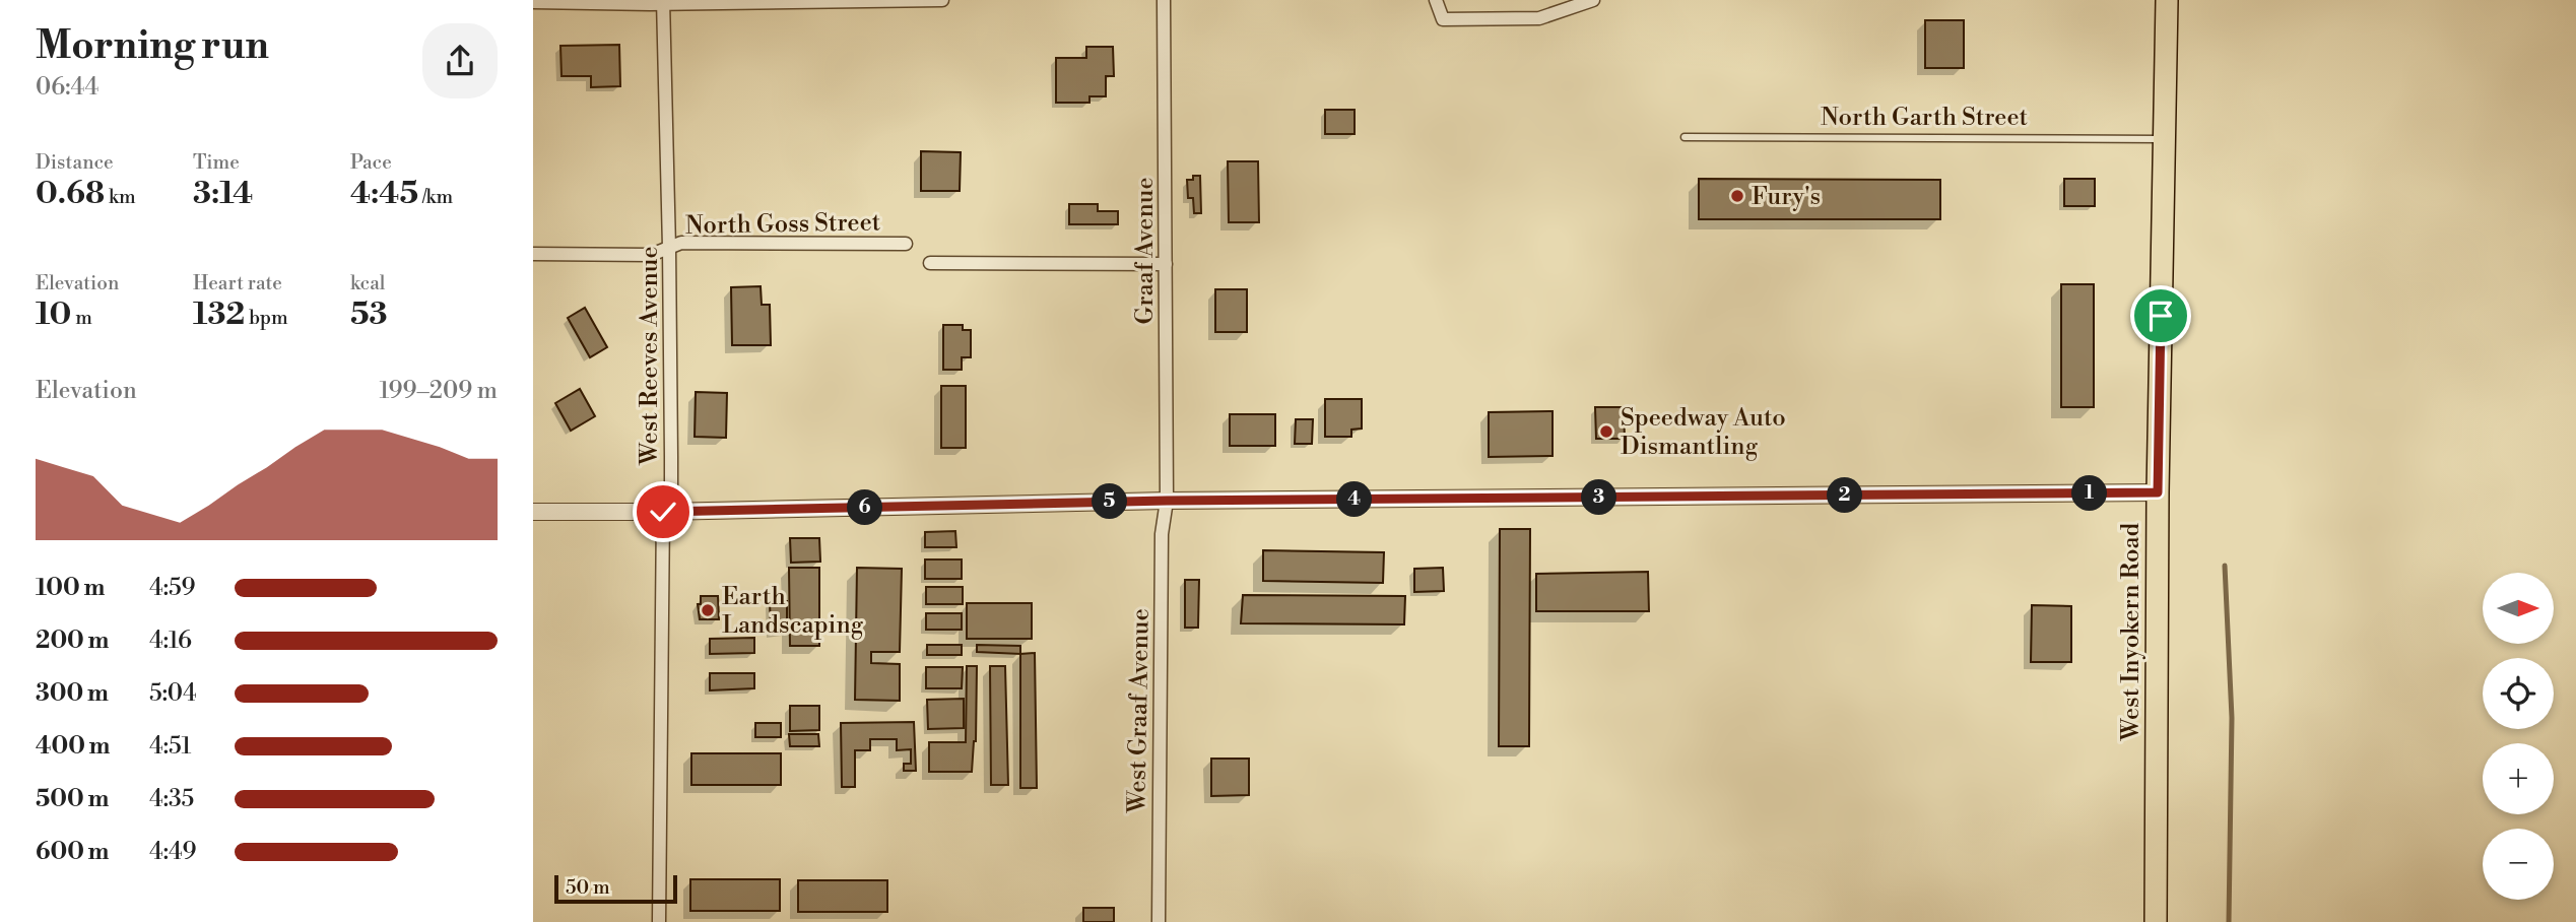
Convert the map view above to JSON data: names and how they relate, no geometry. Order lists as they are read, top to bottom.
{
  "streets": {
    "main road": ["West Inyokern Road"],
    "street": [
      "North Goss Street",
      "Graaf Avenue",
      "West Reeves Avenue",
      "West Graaf Avenue"
    ],
    "lane": ["North Garth Street"]
  },
  "crossings": [
    ["North Garth Street", "West Inyokern Road"],
    ["North Goss Street", "West Reeves Avenue"],
    ["Graaf Avenue", "West Graaf Avenue"]
  ],
  "places": ["Fury's", "Speedway Auto Dismantling", "Earth Landscaping"],
  "scale_bar": "50 m",
  "north": "right",
  "page": {
    "heading": ["Morning run", "06:44"],
    "stats": [
      ["Distance", "0.68 km"],
      ["Time", "3:14"],
      ["Pace", "4:45 /km"],
      ["Elevation", "10 m"],
      ["Heart rate", "132 bpm"],
      ["kcal", "53"]
    ],
    "chart": ["Elevation", "199–209 m"],
    "pins": [
      "1",
      "2",
      "3",
      "4",
      "5",
      "6"
    ],
    "list": [
      {
        "name": "100 m",
        "note": "4:59"
      },
      {
        "name": "200 m",
        "note": "4:16"
      },
      {
        "name": "300 m",
        "note": "5:04"
      },
      {
        "name": "400 m",
        "note": "4:51"
      },
      {
        "name": "500 m",
        "note": "4:35"
      },
      {
        "name": "600 m",
        "note": "4:49"
      }
    ],
    "map_buttons": ["+", "−"],
    "scale": "50 m"
  }
}
